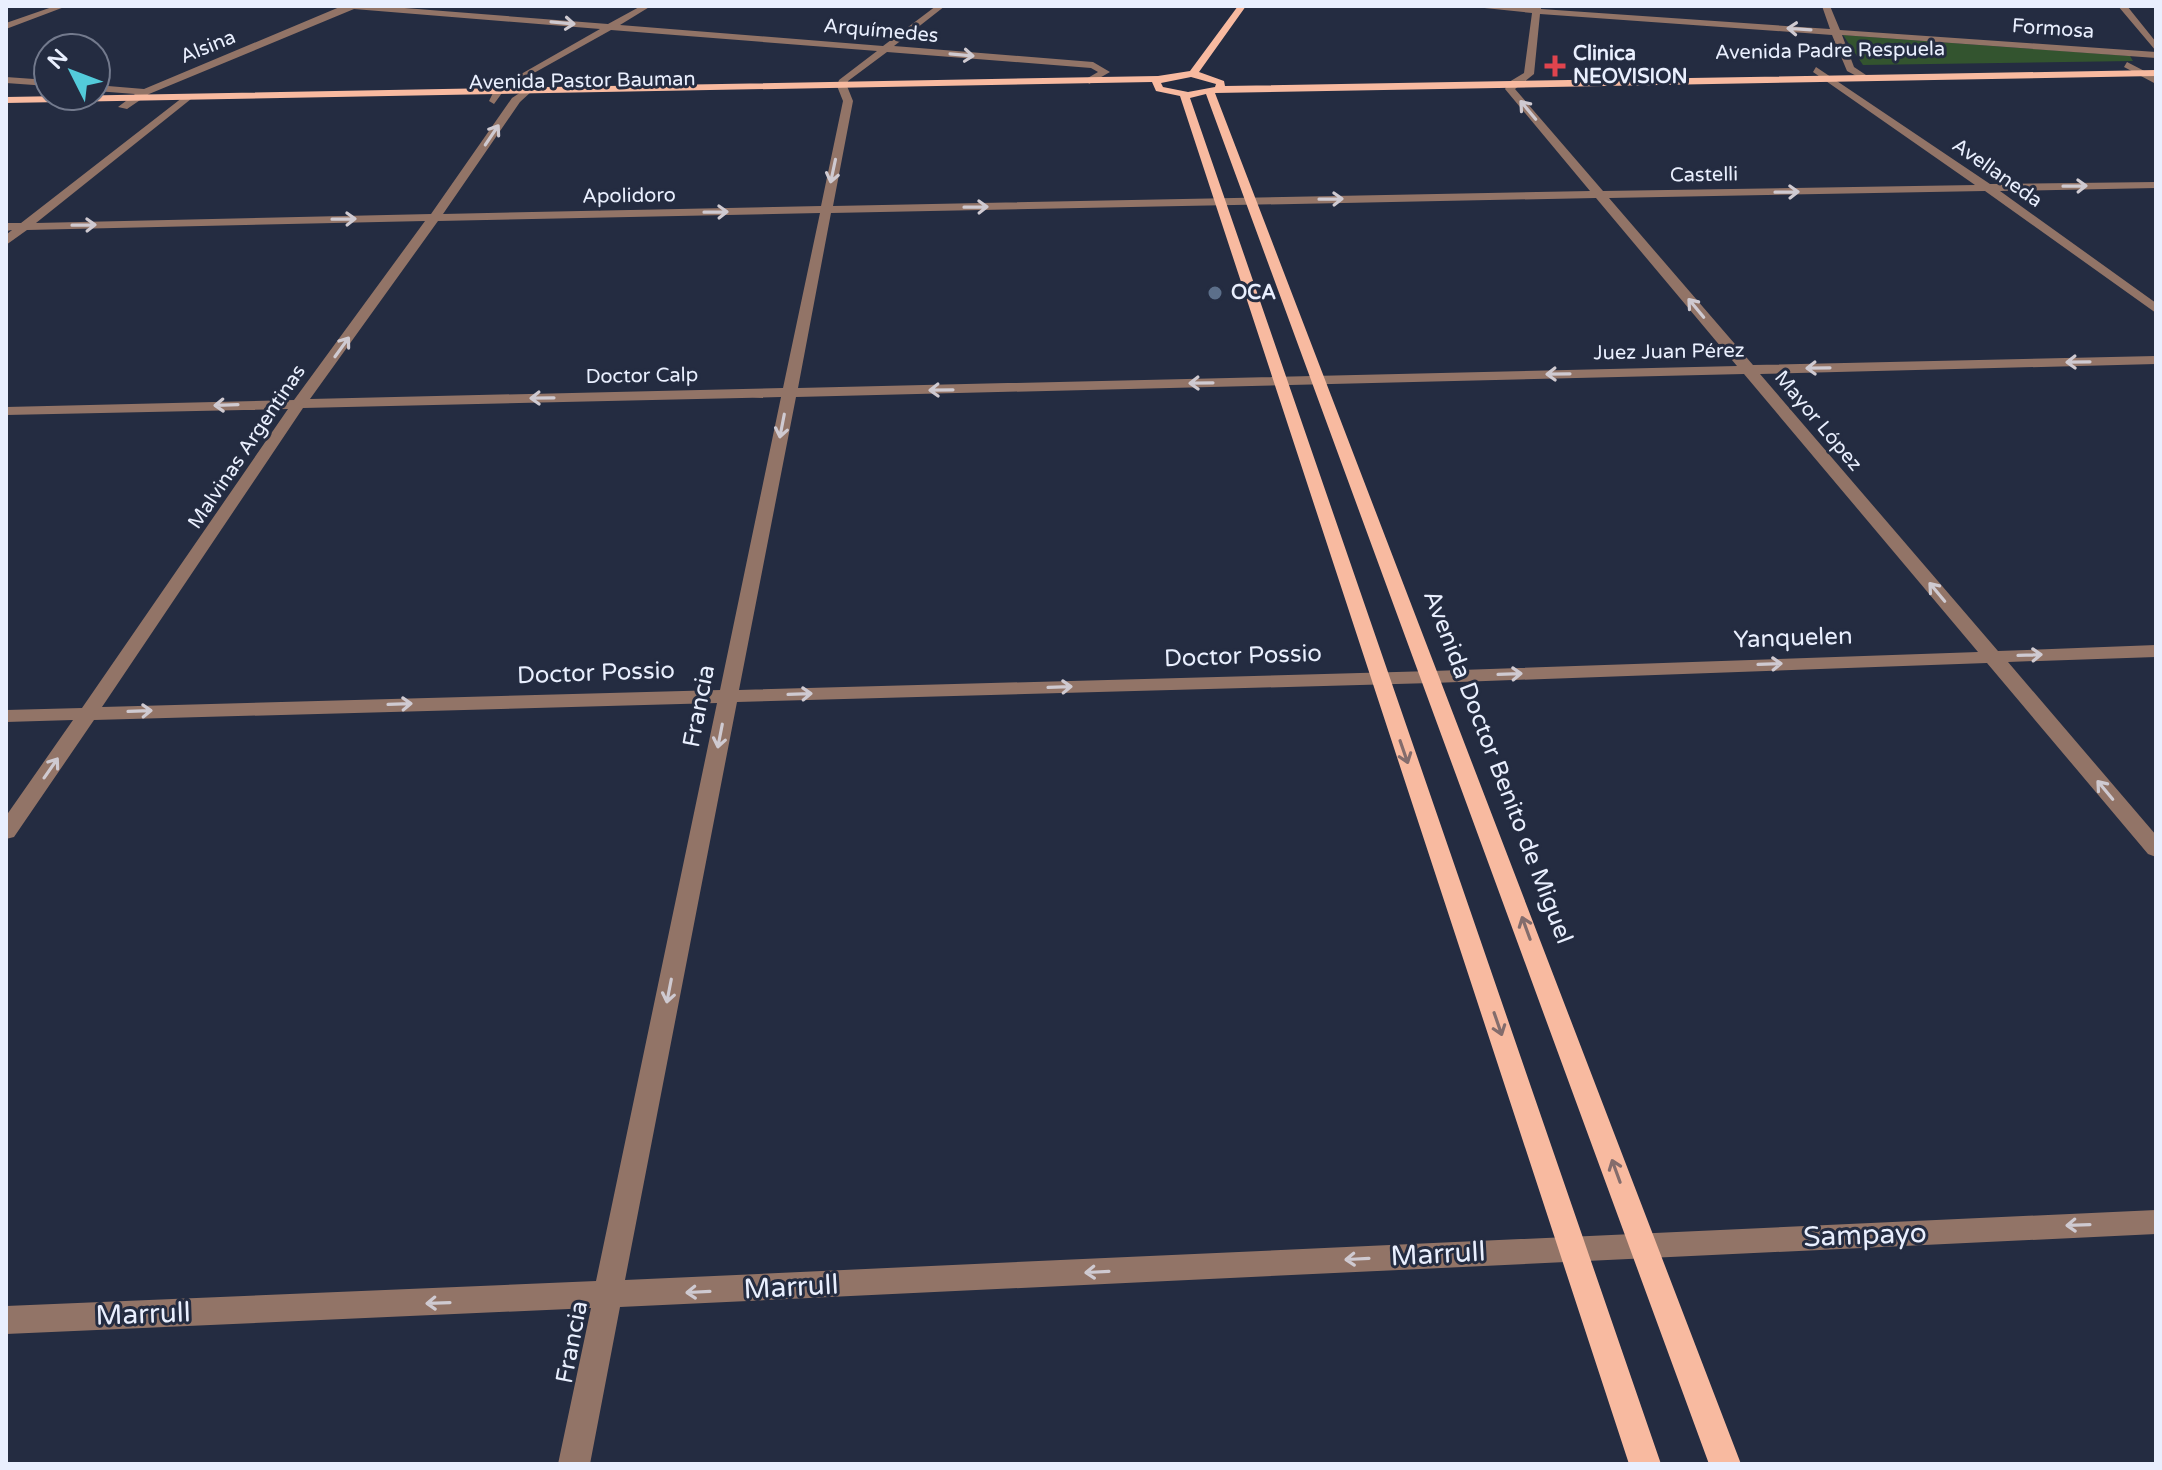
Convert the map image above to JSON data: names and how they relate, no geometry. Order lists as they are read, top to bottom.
{
  "streets": {
    "main road": ["Avenida Padre Respuela", "Avenida Pastor Bauman", "Avenida Doctor Benito de Miguel"],
    "street": [
      "Formosa",
      "Arquímedes",
      "Alsina",
      "Avellaneda",
      "Castelli",
      "Apolidoro",
      "Juez Juan Pérez",
      "Doctor Calp",
      "Mayor López",
      "Malvinas Argentinas",
      "Yanquelen",
      "Doctor Possio",
      "Francia",
      "Sampayo",
      "Marrull"
    ]
  },
  "crossings": [
    ["Arquímedes", "Alsina"],
    ["Arquímedes", "Avenida Pastor Bauman"],
    ["Alsina", "Avenida Pastor Bauman"],
    ["Alsina", "Apolidoro"],
    ["Avenida Padre Respuela", "Avellaneda"],
    ["Avenida Padre Respuela", "Mayor López"],
    ["Avenida Padre Respuela", "Avenida Doctor Benito de Miguel"],
    ["Avenida Pastor Bauman", "Malvinas Argentinas"],
    ["Avenida Pastor Bauman", "Francia"],
    ["Avellaneda", "Castelli"],
    ["Castelli", "Apolidoro"],
    ["Castelli", "Mayor López"],
    ["Castelli", "Avenida Doctor Benito de Miguel"],
    ["Apolidoro", "Malvinas Argentinas"],
    ["Apolidoro", "Francia"],
    ["Apolidoro", "Avenida Doctor Benito de Miguel"],
    ["Juez Juan Pérez", "Doctor Calp"],
    ["Juez Juan Pérez", "Mayor López"],
    ["Juez Juan Pérez", "Avenida Doctor Benito de Miguel"],
    ["Doctor Calp", "Malvinas Argentinas"],
    ["Doctor Calp", "Francia"],
    ["Mayor López", "Yanquelen"],
    ["Malvinas Argentinas", "Doctor Possio"],
    ["Yanquelen", "Doctor Possio"],
    ["Yanquelen", "Avenida Doctor Benito de Miguel"],
    ["Doctor Possio", "Francia"],
    ["Francia", "Marrull"],
    ["Avenida Doctor Benito de Miguel", "Sampayo"],
    ["Sampayo", "Marrull"]
  ],
  "one_way": [
    "Formosa",
    "Arquímedes",
    "Castelli",
    "Apolidoro",
    "Juez Juan Pérez",
    "Doctor Calp",
    "Mayor López",
    "Malvinas Argentinas",
    "Yanquelen",
    "Doctor Possio",
    "Francia",
    "Sampayo",
    "Marrull"
  ],
  "places": {
    "health": ["Clinica NEOVISION"],
    "other": ["OCA"]
  },
  "north": "top left"
}
